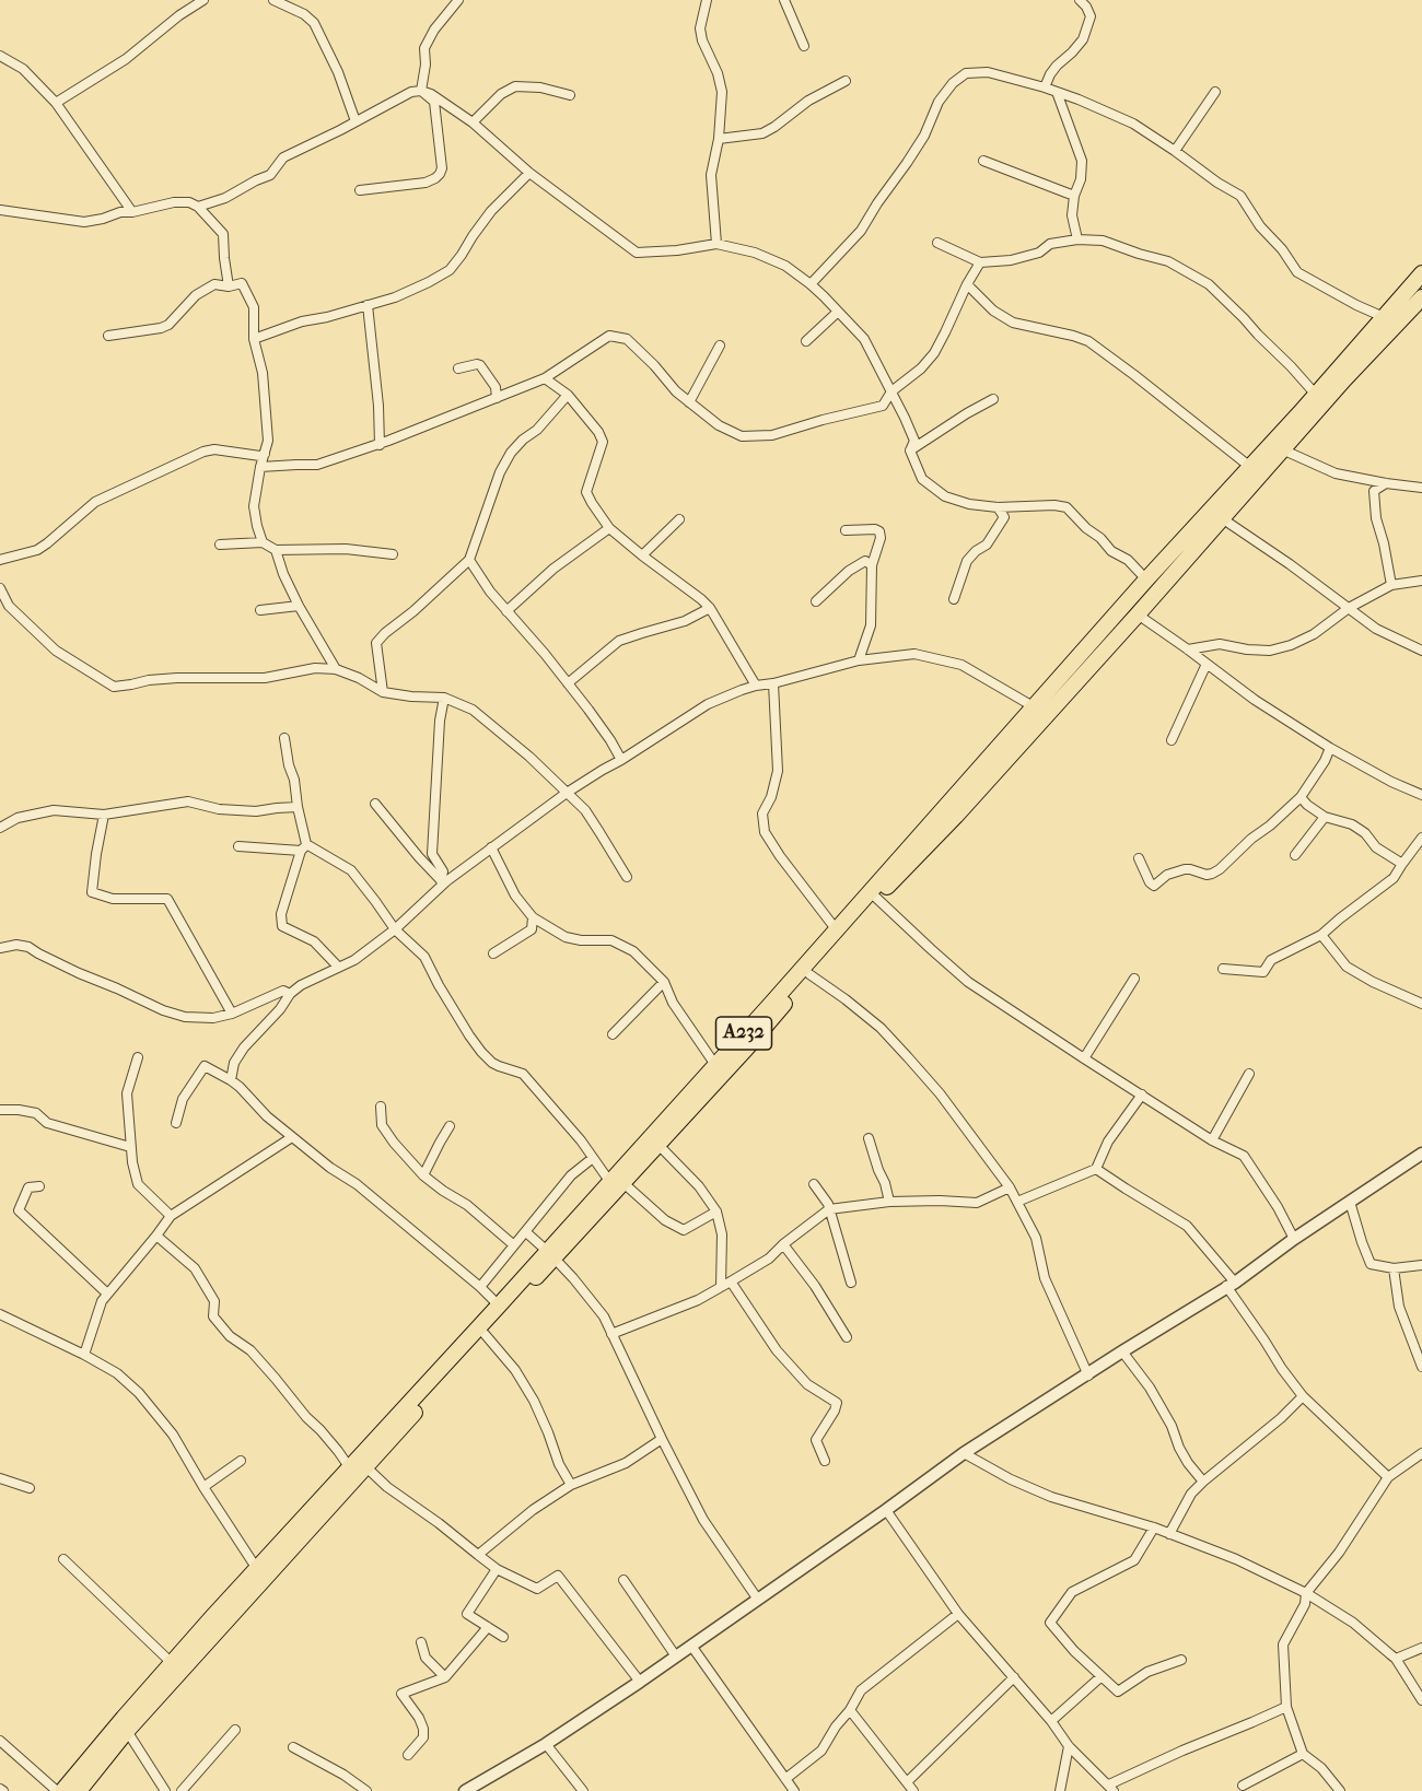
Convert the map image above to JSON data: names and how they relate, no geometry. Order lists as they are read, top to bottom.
{
  "streets": {
    "highway": ["A232"]
  }
}
